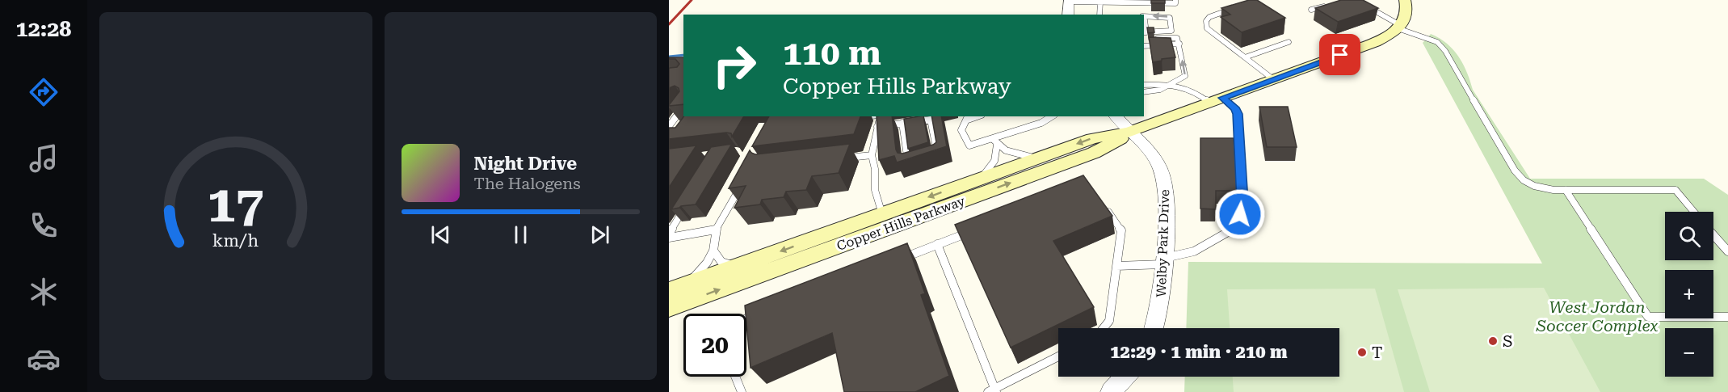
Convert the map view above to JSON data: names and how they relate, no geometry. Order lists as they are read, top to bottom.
{
  "streets": {
    "main road": ["Copper Hills Parkway"],
    "street": ["Welby Park Drive"]
  },
  "crossings": [
    ["Copper Hills Parkway", "Welby Park Drive"]
  ],
  "parks": ["West Jordan Soccer Complex"],
  "places": ["S", "T"],
  "page": {
    "tabs": "12:28",
    "turn": ["110 m", "Copper Hills Parkway"],
    "song": ["Night Drive", "The Halogens"],
    "map_buttons": ["+", "−"],
    "limit": "20",
    "trip": "12:29 · 1 min · 210 m",
    "gauge": ["17", "km/h"]
  }
}
